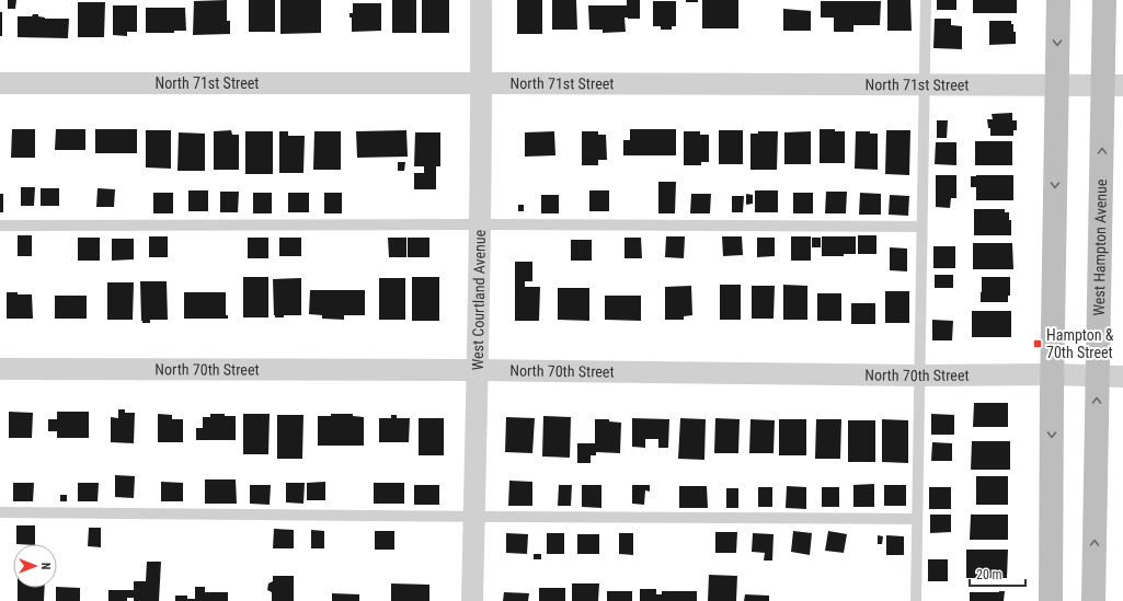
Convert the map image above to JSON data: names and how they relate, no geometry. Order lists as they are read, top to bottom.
{
  "streets": {
    "main road": ["West Hampton Avenue"],
    "street": ["North 71st Street", "West Courtland Avenue", "North 70th Street"]
  },
  "crossings": [
    ["North 71st Street", "West Hampton Avenue"],
    ["North 71st Street", "West Courtland Avenue"],
    ["West Hampton Avenue", "North 70th Street"],
    ["West Courtland Avenue", "North 70th Street"]
  ],
  "places": {
    "transit": ["Hampton & 70th Street"]
  },
  "scale_bar": "20 m",
  "north": "right"
}
